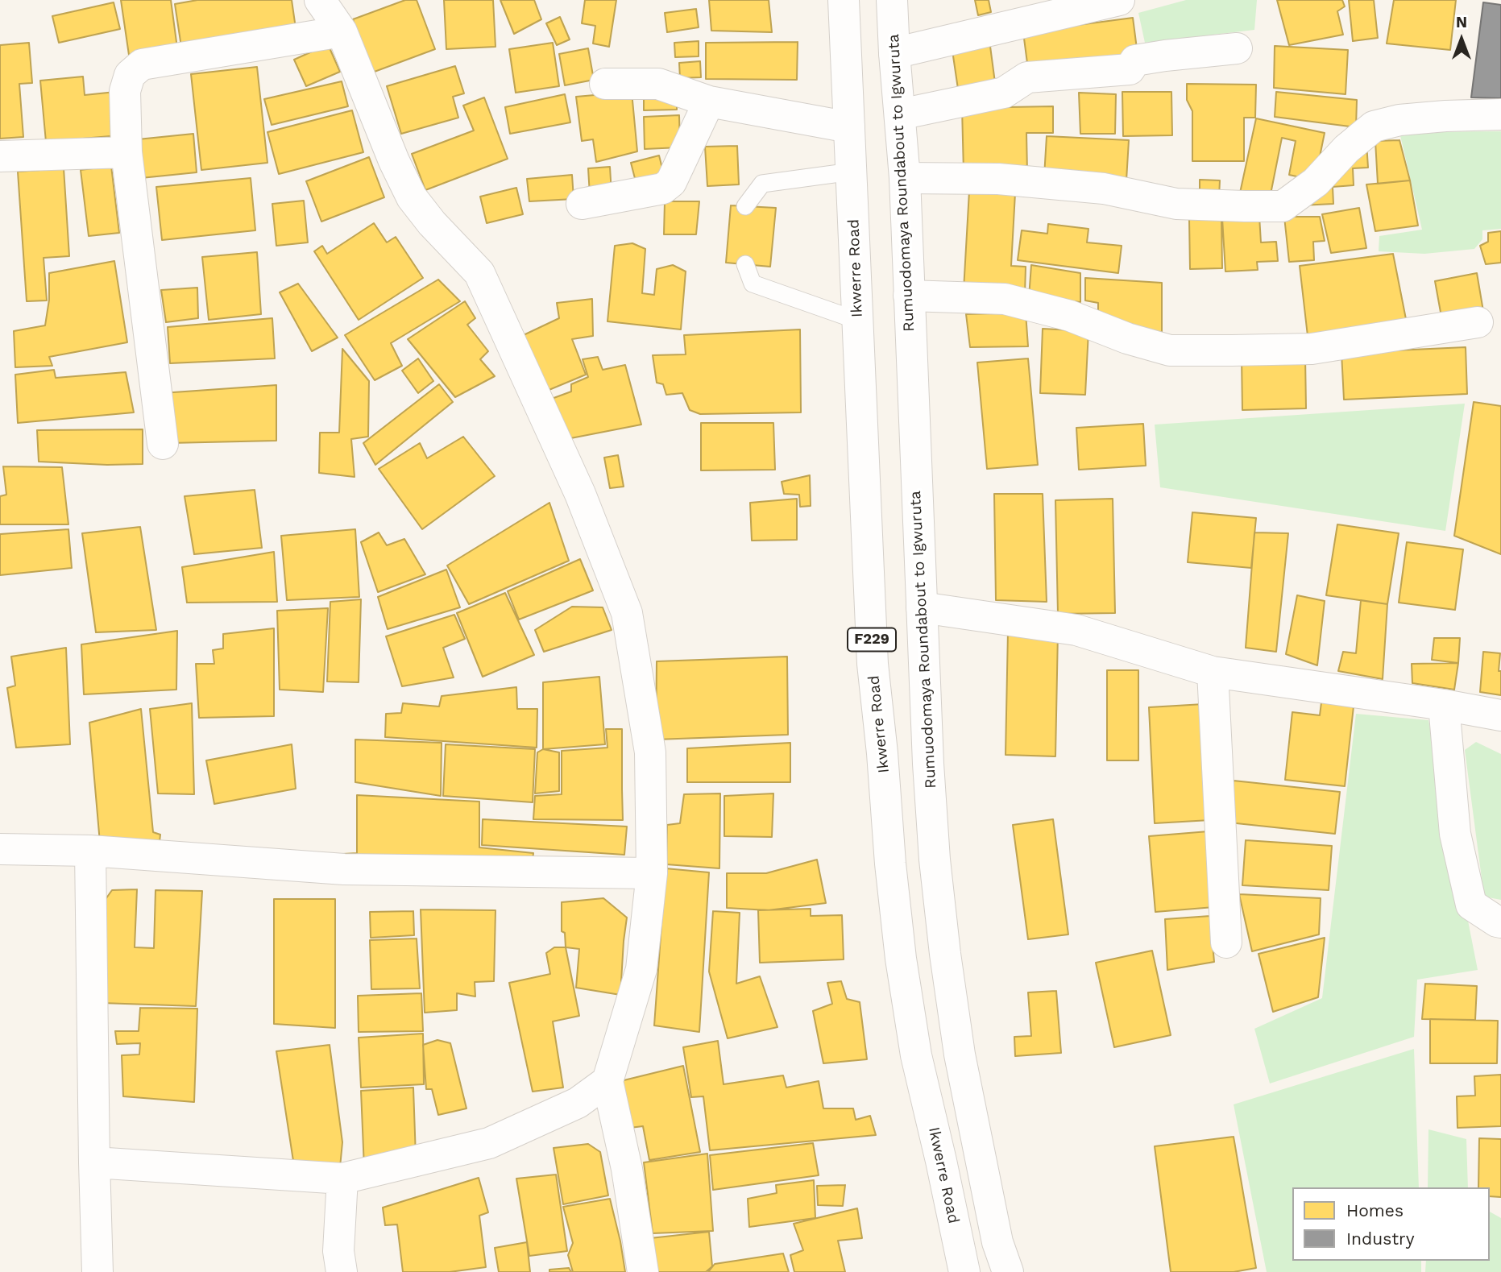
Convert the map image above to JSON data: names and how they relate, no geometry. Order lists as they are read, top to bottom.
{
  "streets": {
    "street": ["Rumuodomaya Roundabout to Igwuruta", "Ikwerre Road", "F229"]
  },
  "legend": ["Homes", "Industry"],
  "north": "top"
}
